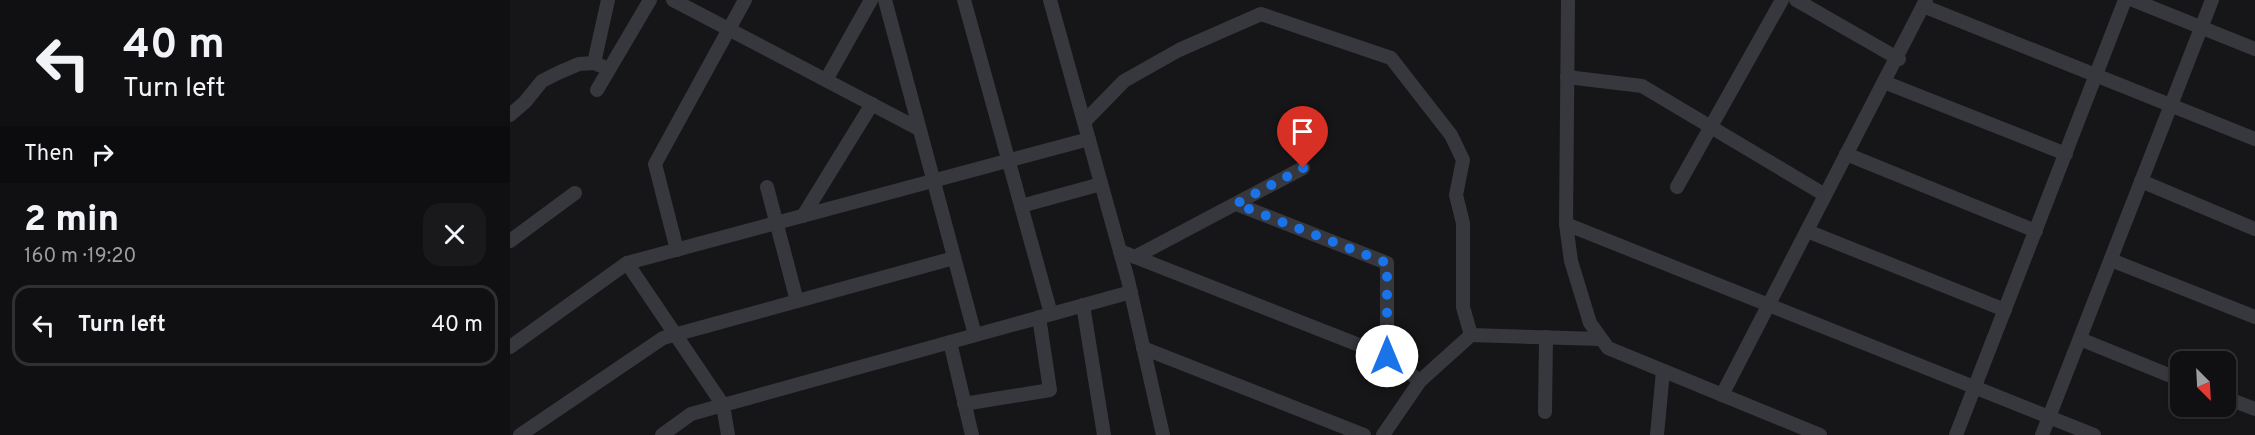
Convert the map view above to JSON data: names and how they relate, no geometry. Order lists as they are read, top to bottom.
{
  "north": "bottom right",
  "page": {
    "turn": ["40 m", "Turn left"],
    "then": "Then",
    "heading": ["2 min", "160 m · 19:20"],
    "list": [
      {
        "name": "Turn left",
        "value": "40 m"
      }
    ]
  }
}
